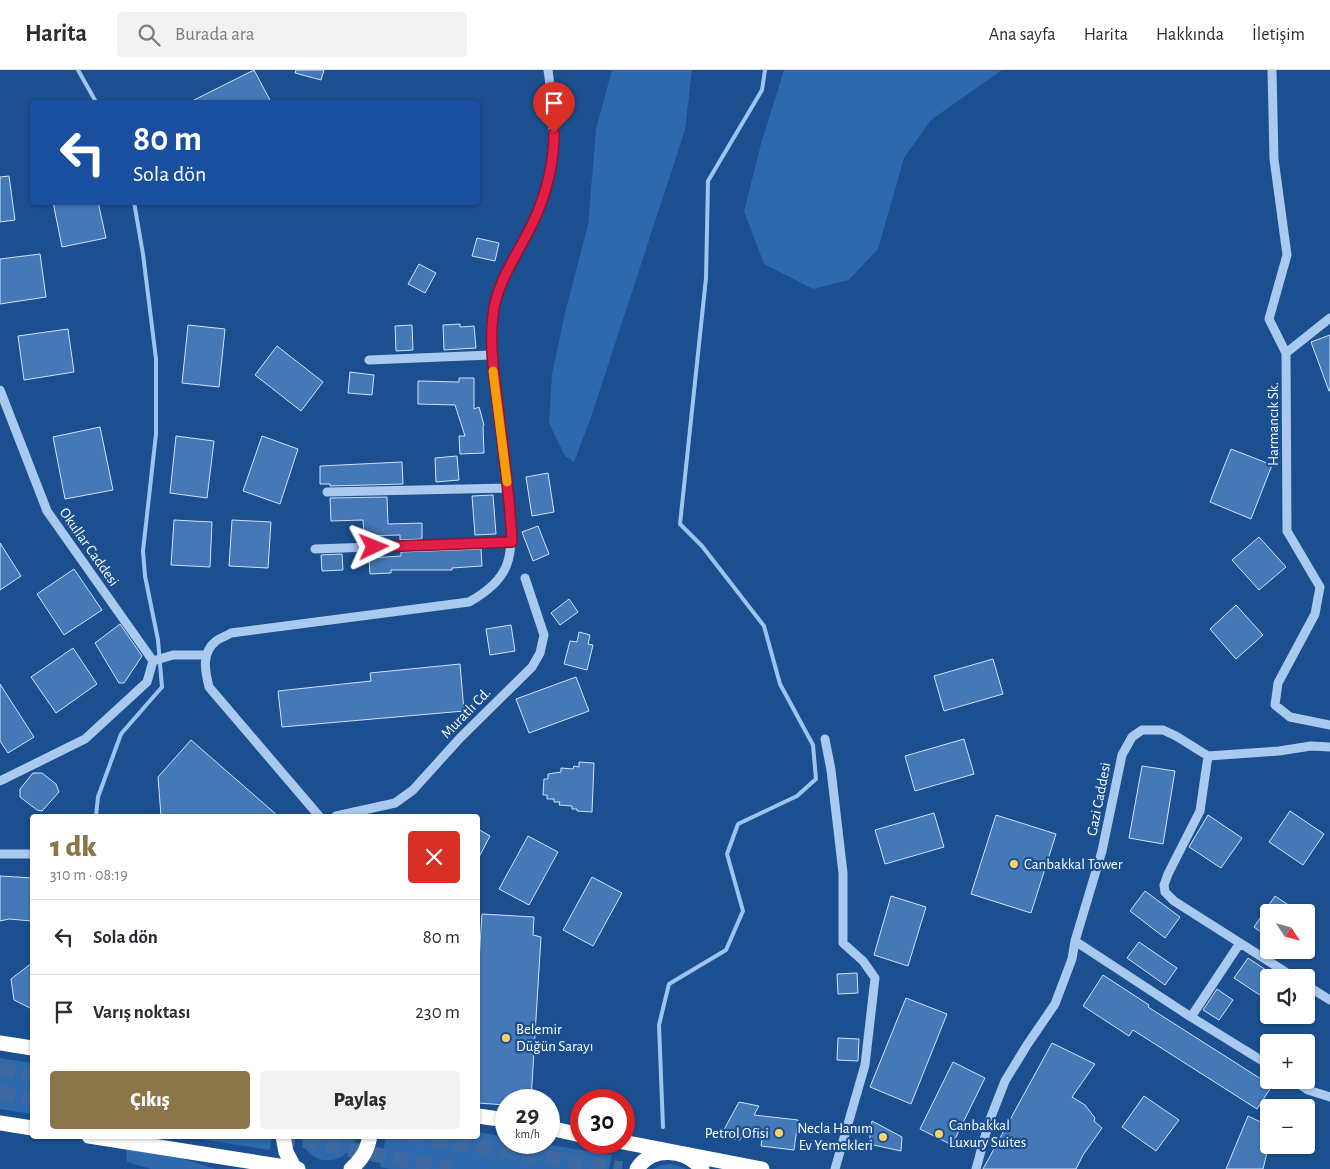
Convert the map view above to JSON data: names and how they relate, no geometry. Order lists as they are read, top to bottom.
{
  "streets": {
    "street": [
      "Harmancık Sk.",
      "Okullar Caddesi",
      "Muratlı Cd.",
      "Gazi Caddesi"
    ]
  },
  "places": [
    "Canbakkal Tower",
    "Belemir Düğün Sarayı",
    "Petrol Ofisi",
    "Canbakkal Luxury Suites",
    "Necla Hanım Ev Yemekleri"
  ],
  "north": "bottom right",
  "page": {
    "header": "Harita",
    "search": "Burada ara",
    "nav": [
      "Ana sayfa",
      "Harita",
      "Hakkında",
      "İletişim"
    ],
    "turn": ["80 m", "Sola dön"],
    "heading": ["1 dk", "310 m · 08:19"],
    "list": [
      {
        "name": "Sola dön",
        "value": "80 m"
      },
      {
        "name": "Varış noktası",
        "value": "230 m"
      }
    ],
    "map_buttons": ["+", "−"],
    "buttons": ["Çıkış", "Paylaş"],
    "speed": "29 km/h",
    "limit": "30"
  }
}
